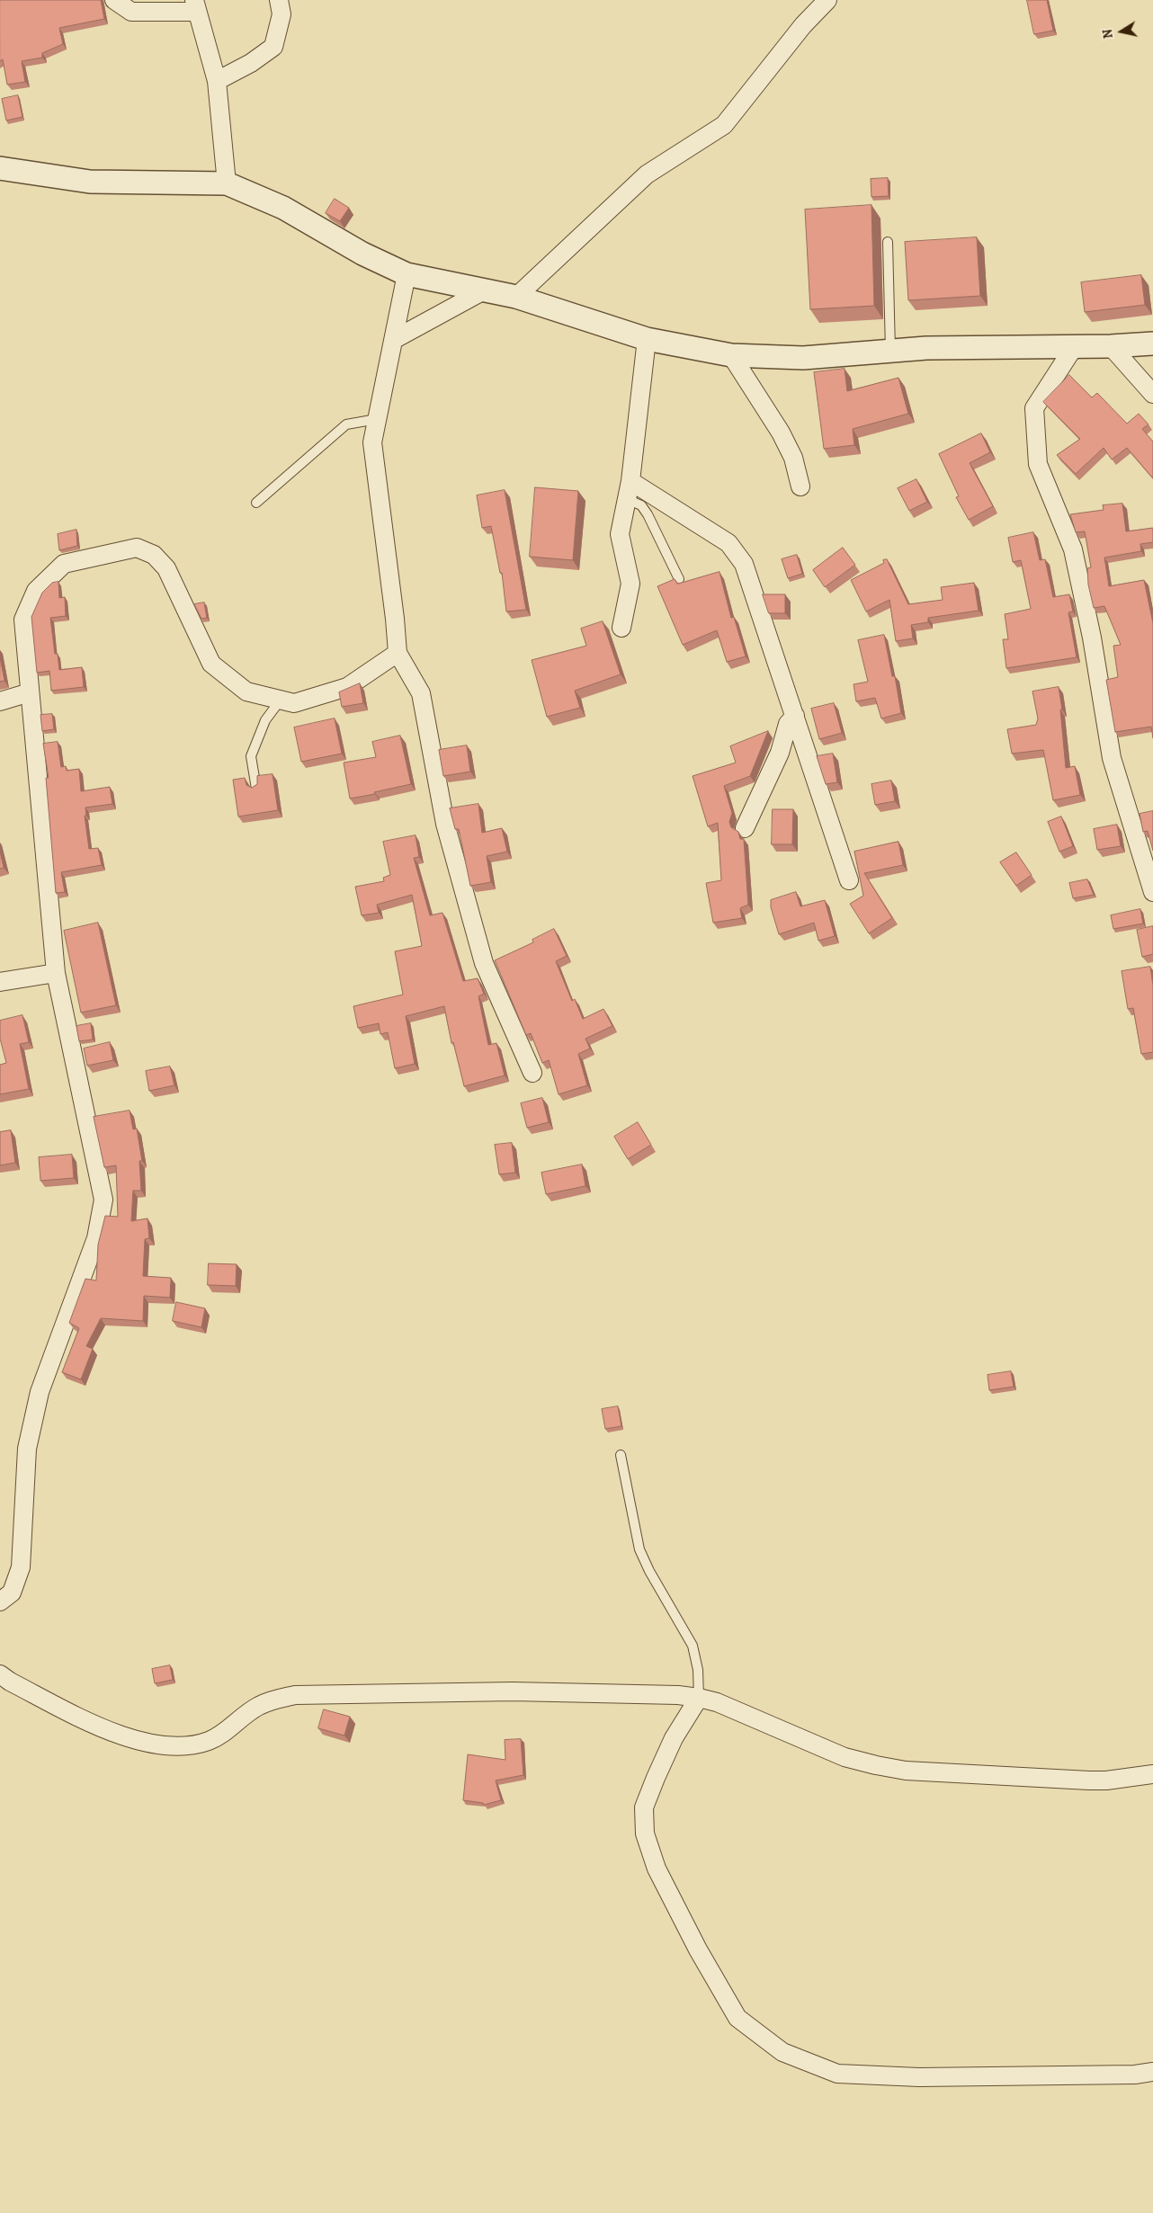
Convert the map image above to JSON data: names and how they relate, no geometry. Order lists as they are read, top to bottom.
{
  "north": "left"
}
